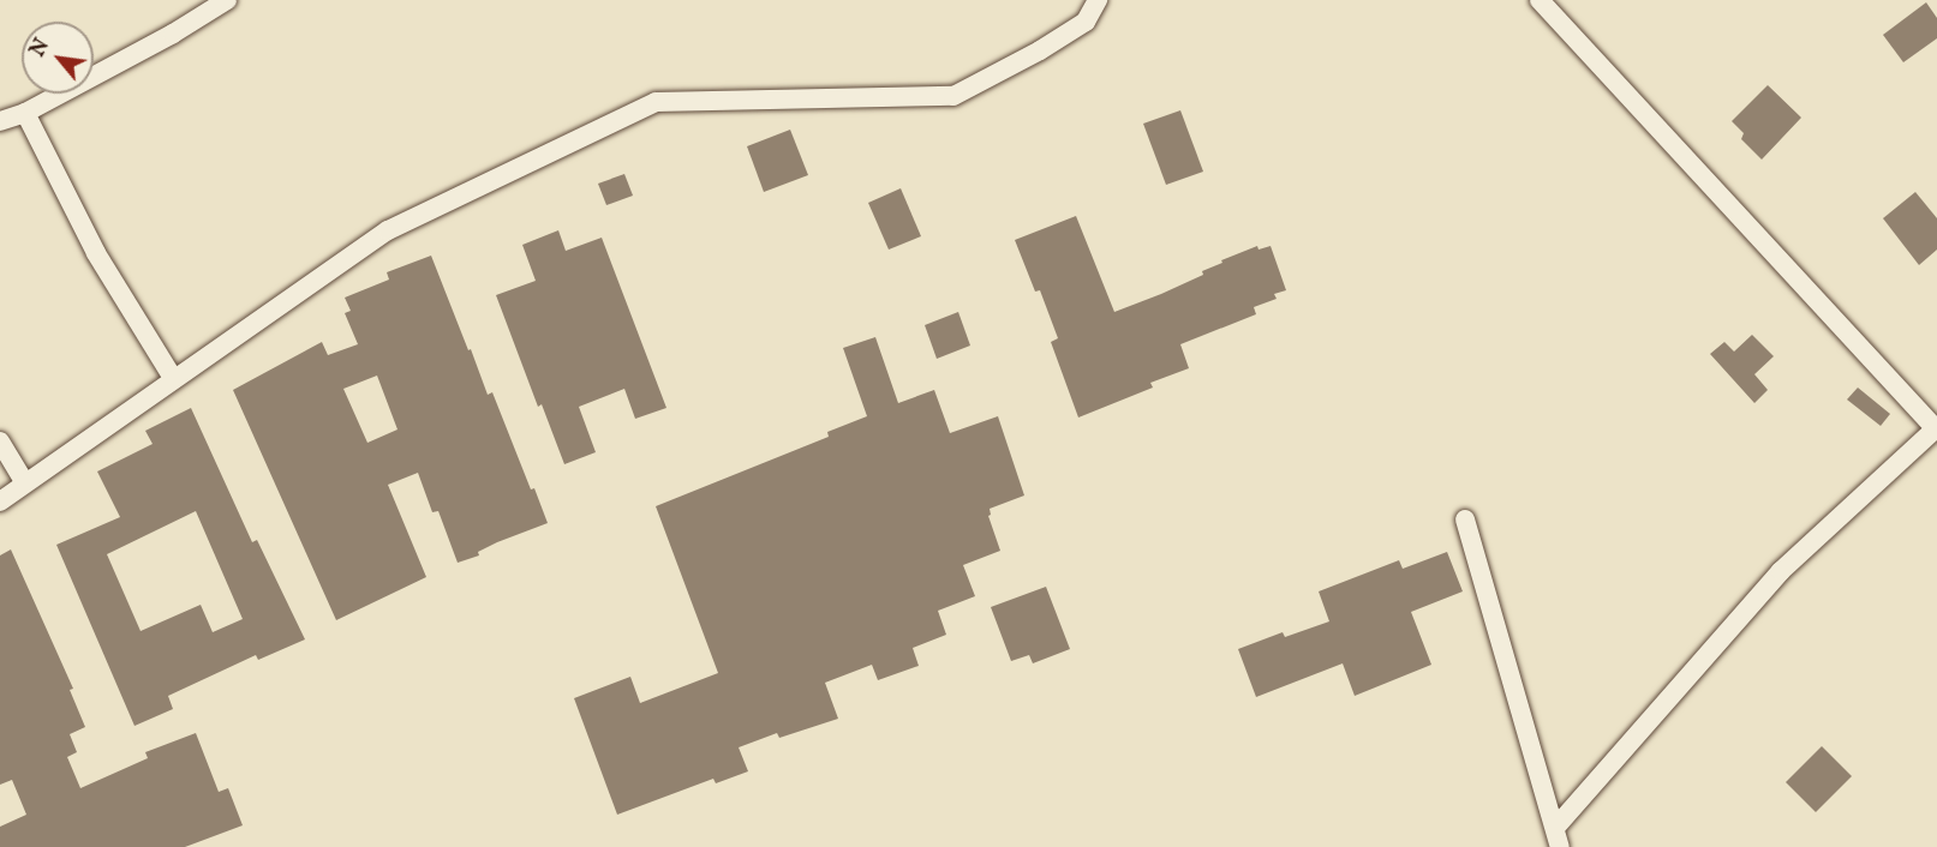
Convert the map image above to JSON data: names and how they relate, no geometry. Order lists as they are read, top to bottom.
{
  "north": "top left"
}
